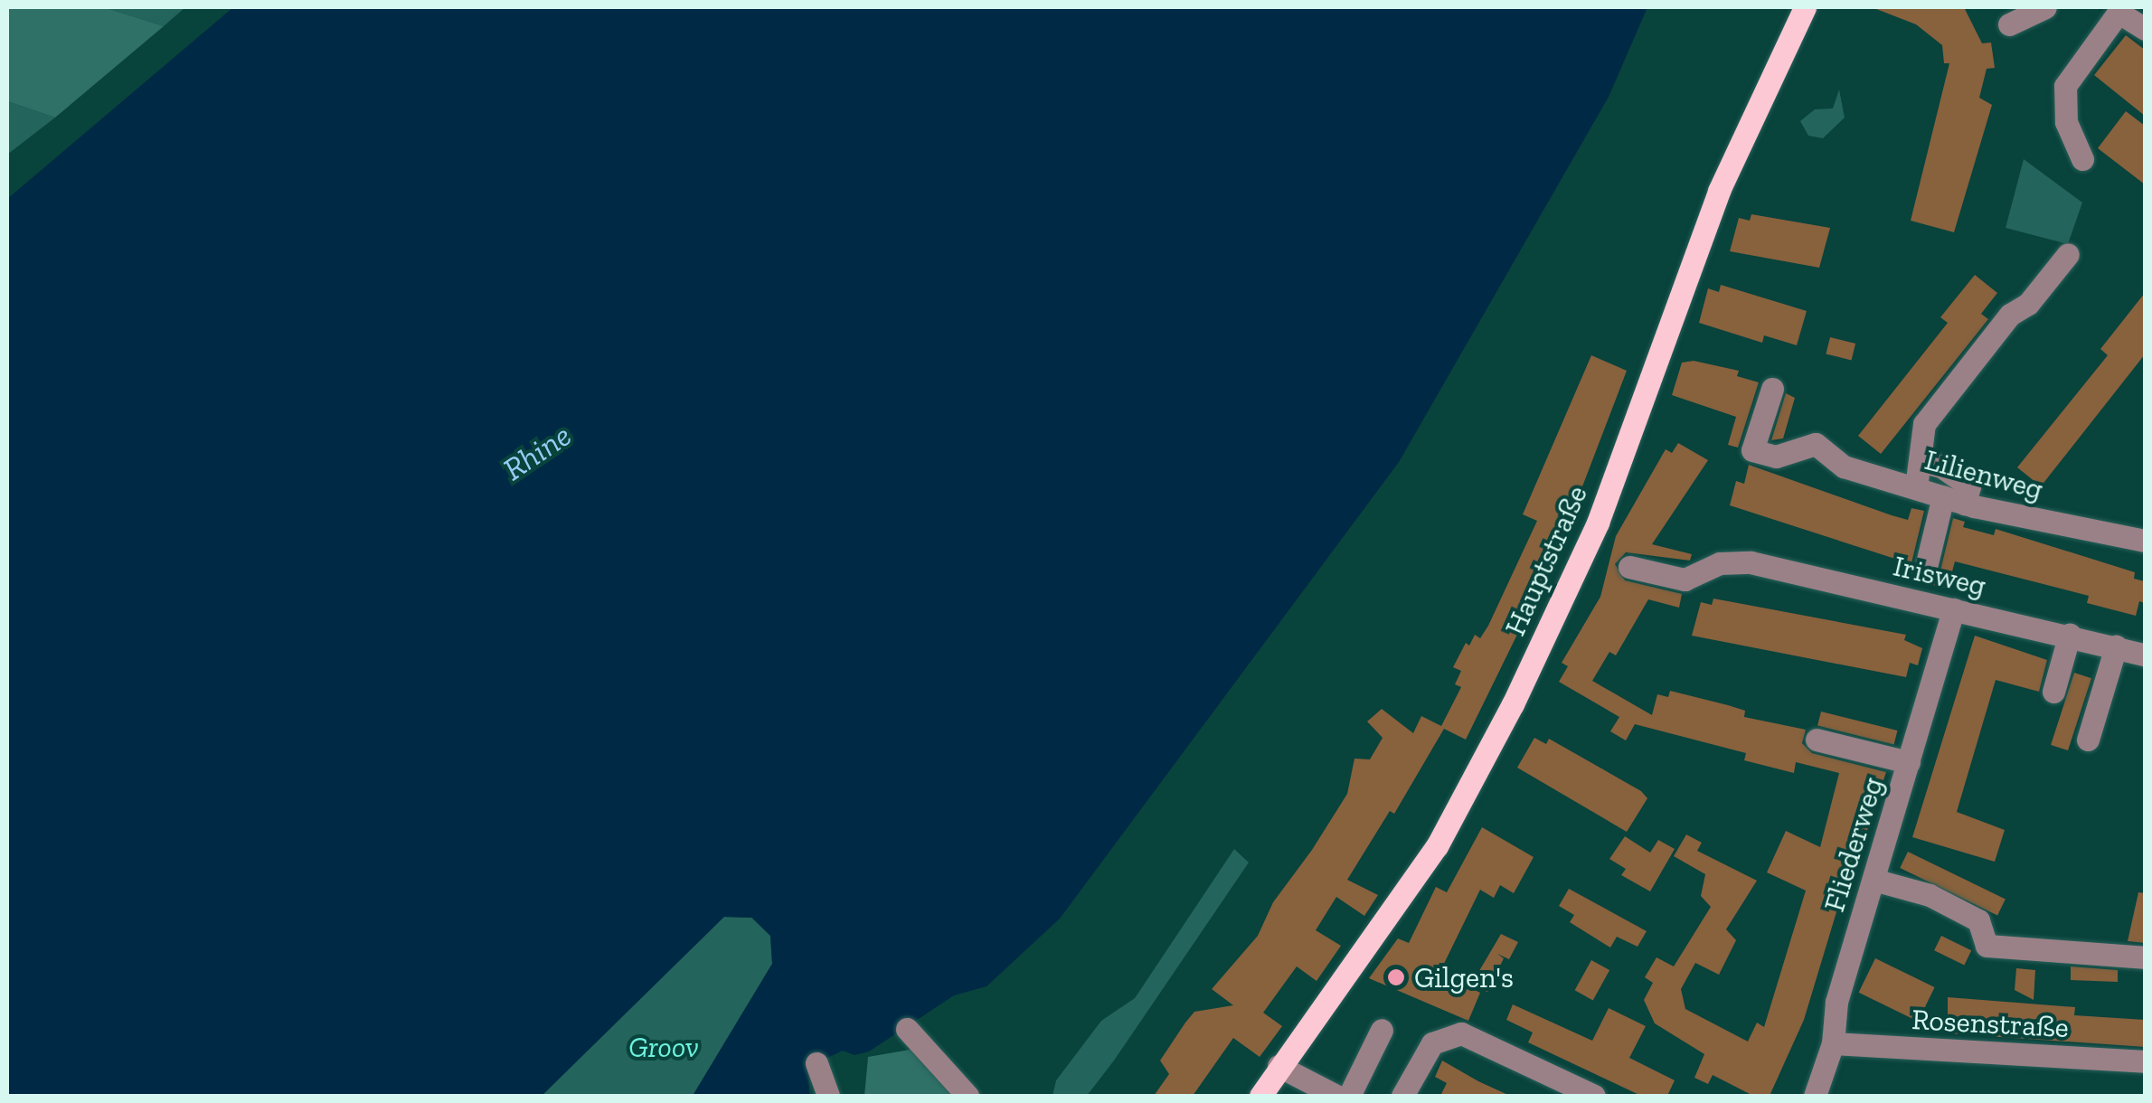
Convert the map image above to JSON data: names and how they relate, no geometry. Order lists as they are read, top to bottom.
{
  "streets": {
    "main road": ["Hauptstraße"],
    "street": [
      "Lilienweg",
      "Irisweg",
      "Fliederweg",
      "Rosenstraße"
    ]
  },
  "crossings": [
    ["Irisweg", "Fliederweg"],
    ["Fliederweg", "Rosenstraße"]
  ],
  "water": ["Rhine"],
  "parks": ["Groov"],
  "places": ["Gilgen's"]
}
